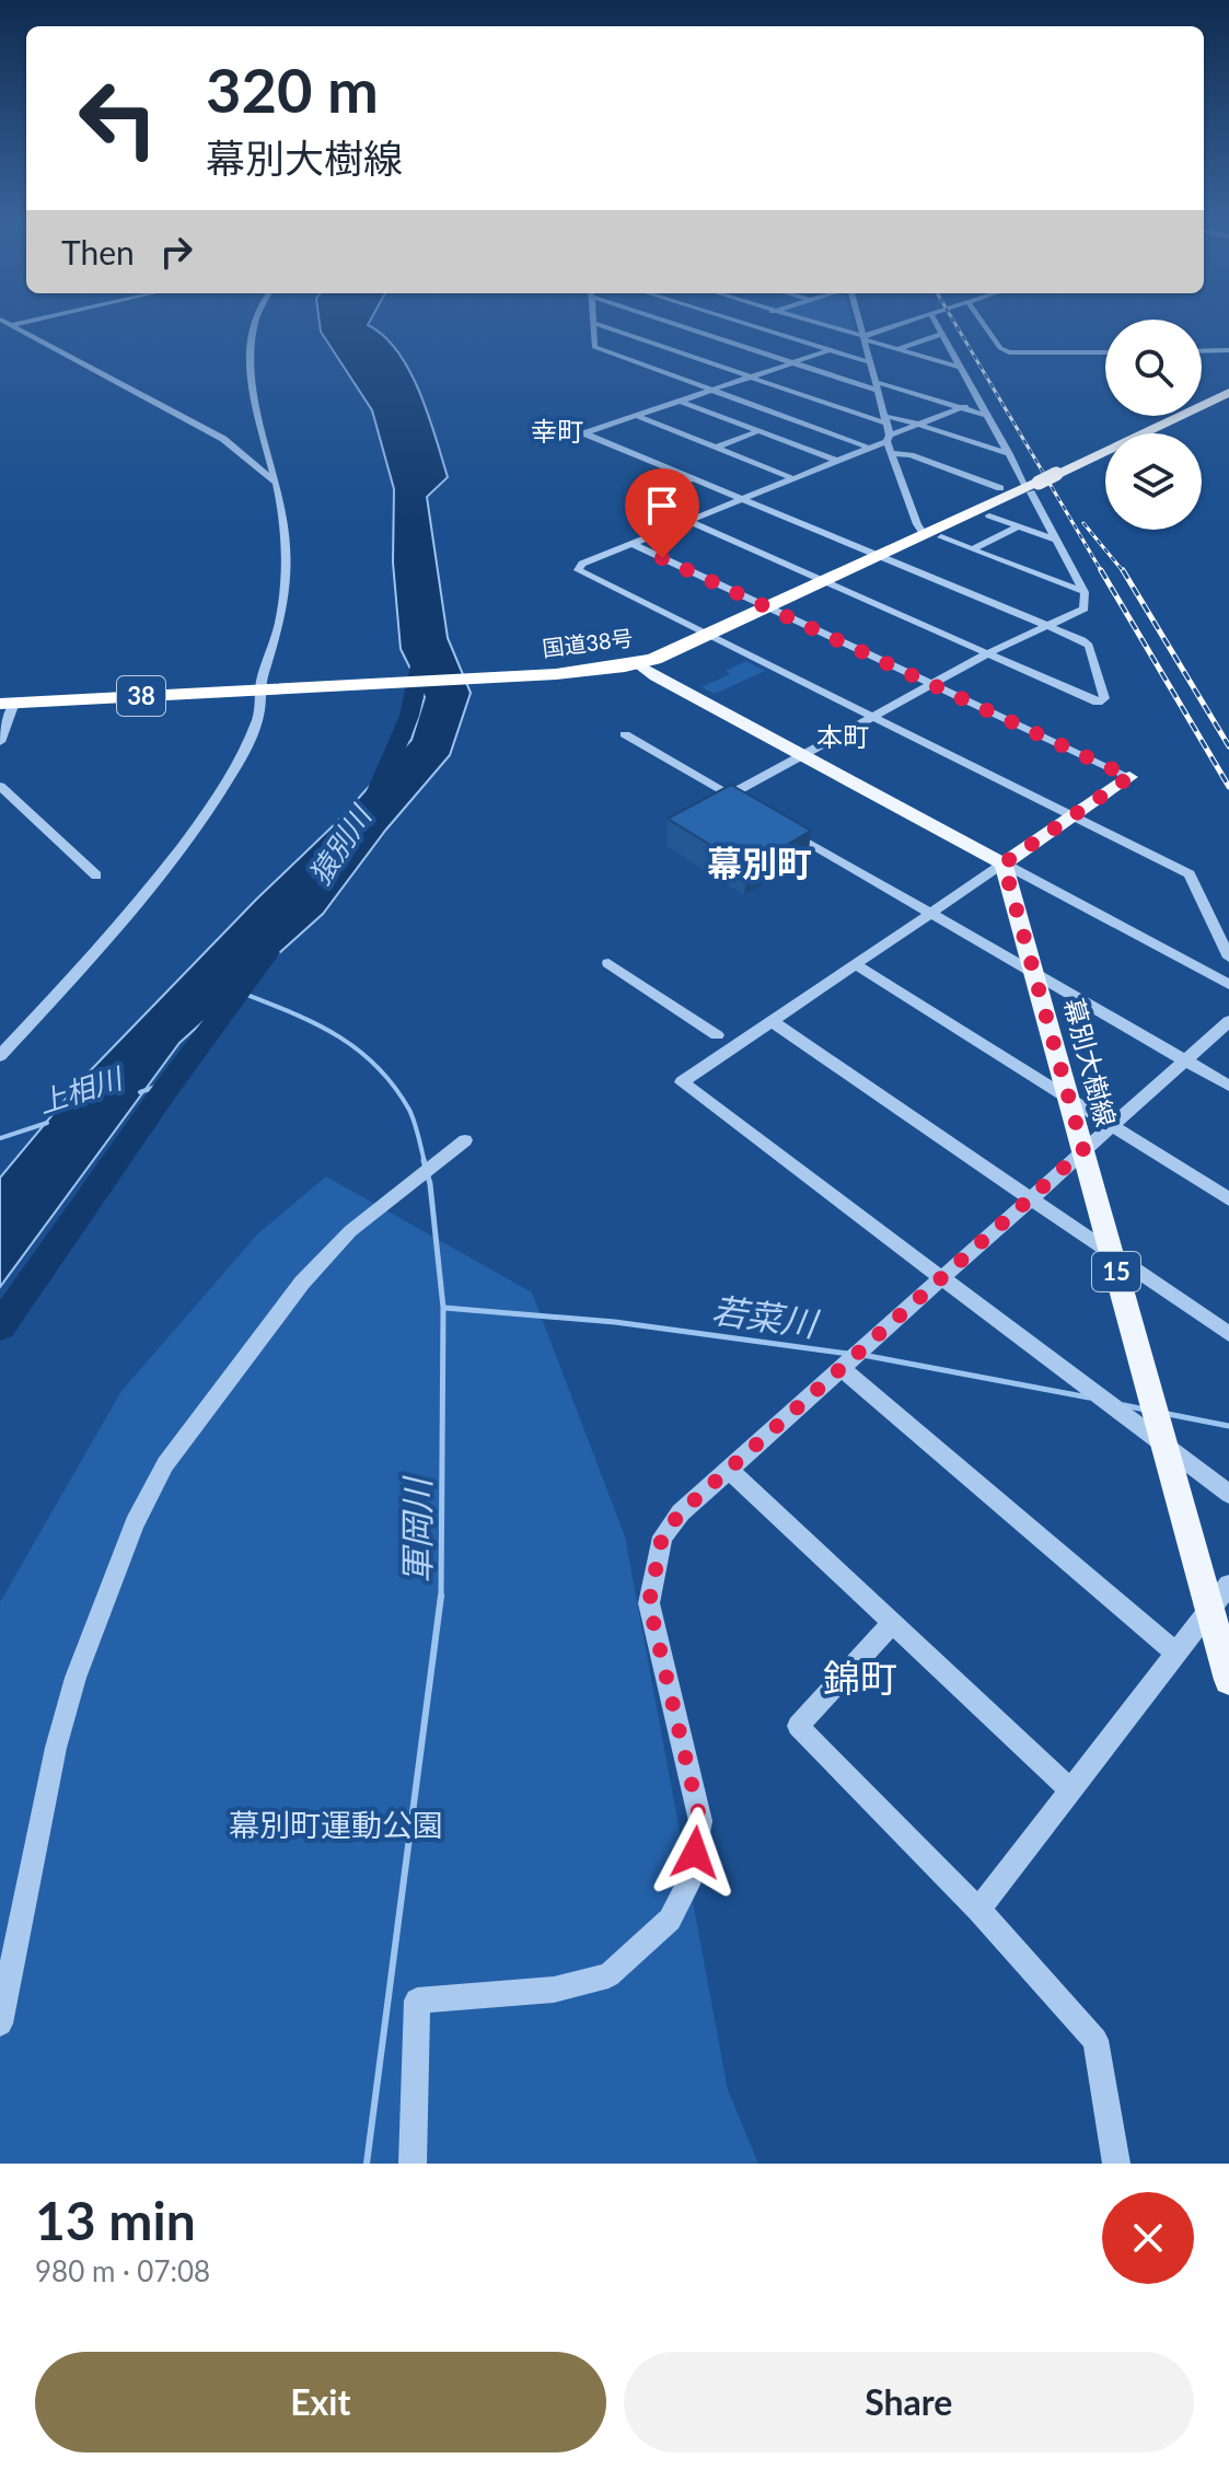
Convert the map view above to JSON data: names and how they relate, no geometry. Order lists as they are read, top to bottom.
{
  "streets": {
    "highway": ["国道38号", "38"],
    "main road": ["幕別大樹線", "15"]
  },
  "districts": [
    "幸町",
    "本町",
    "幕別町",
    "錦町"
  ],
  "water": [
    "猿別川",
    "上相川",
    "若菜川",
    "軍岡川"
  ],
  "parks": ["幕別町運動公園"],
  "page": {
    "turn": ["320 m", "幕別大樹線"],
    "then": "Then",
    "heading": ["13 min", "980 m · 07:08"],
    "buttons": ["Exit", "Share"]
  }
}
